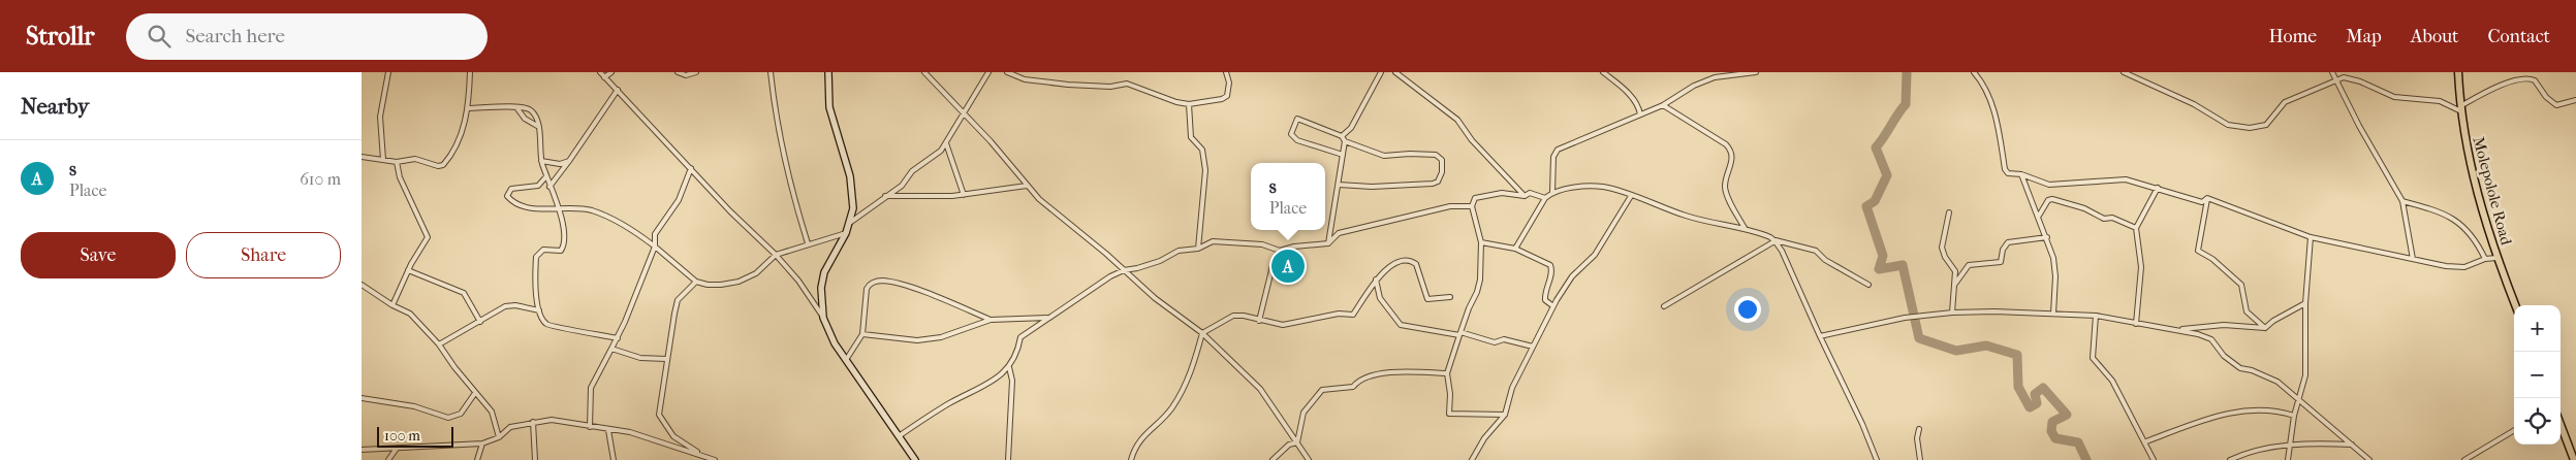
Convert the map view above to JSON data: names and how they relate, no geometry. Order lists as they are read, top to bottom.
{
  "streets": {
    "main road": ["Molepolole Road"]
  },
  "scale_bar": "100 m",
  "page": {
    "header": "Strollr",
    "search": "Search here",
    "nav": [
      "Home",
      "Map",
      "About",
      "Contact"
    ],
    "heading": "Nearby",
    "list": [
      {
        "mark": "A",
        "name": "s",
        "note": "Place",
        "value": "610 m"
      }
    ],
    "popup": ["s", "Place"],
    "buttons": ["Save", "Share"],
    "pins": "A",
    "map_buttons": ["+", "−"],
    "scale": "100 m"
  }
}
